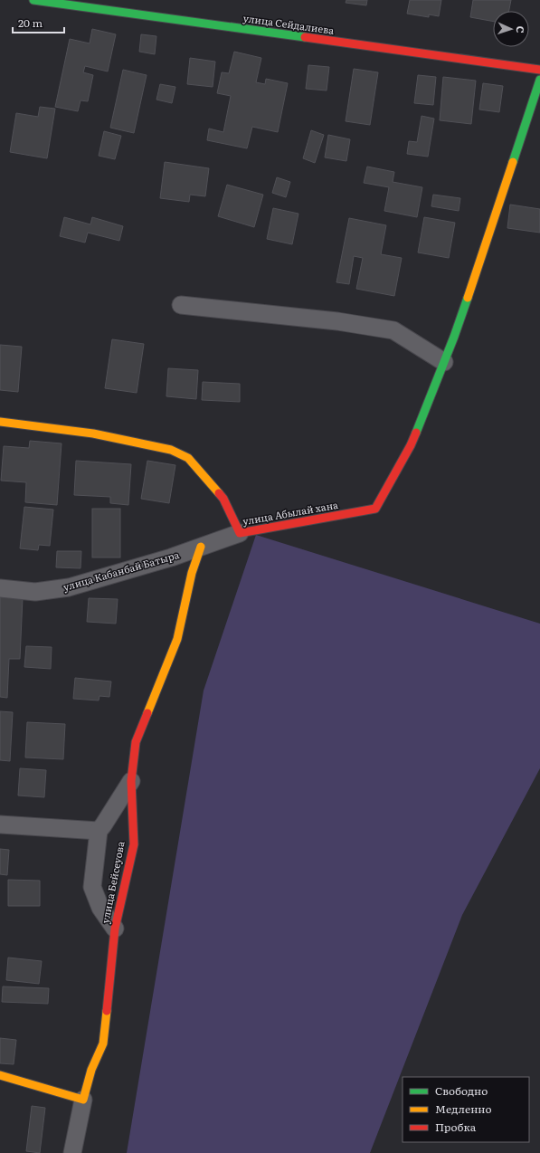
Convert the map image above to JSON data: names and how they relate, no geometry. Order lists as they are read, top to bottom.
{
  "streets": {
    "street": [
      "улица Сейдалиева",
      "улица Абылай хана",
      "улица Кабанбай Батыра",
      "улица Бейсеуова"
    ]
  },
  "crossings": [
    ["улица Абылай хана", "улица Кабанбай Батыра"],
    ["улица Кабанбай Батыра", "улица Бейсеуова"]
  ],
  "legend": ["Свободно", "Медленно", "Пробка"],
  "scale_bar": "20 m",
  "north": "right"
}
